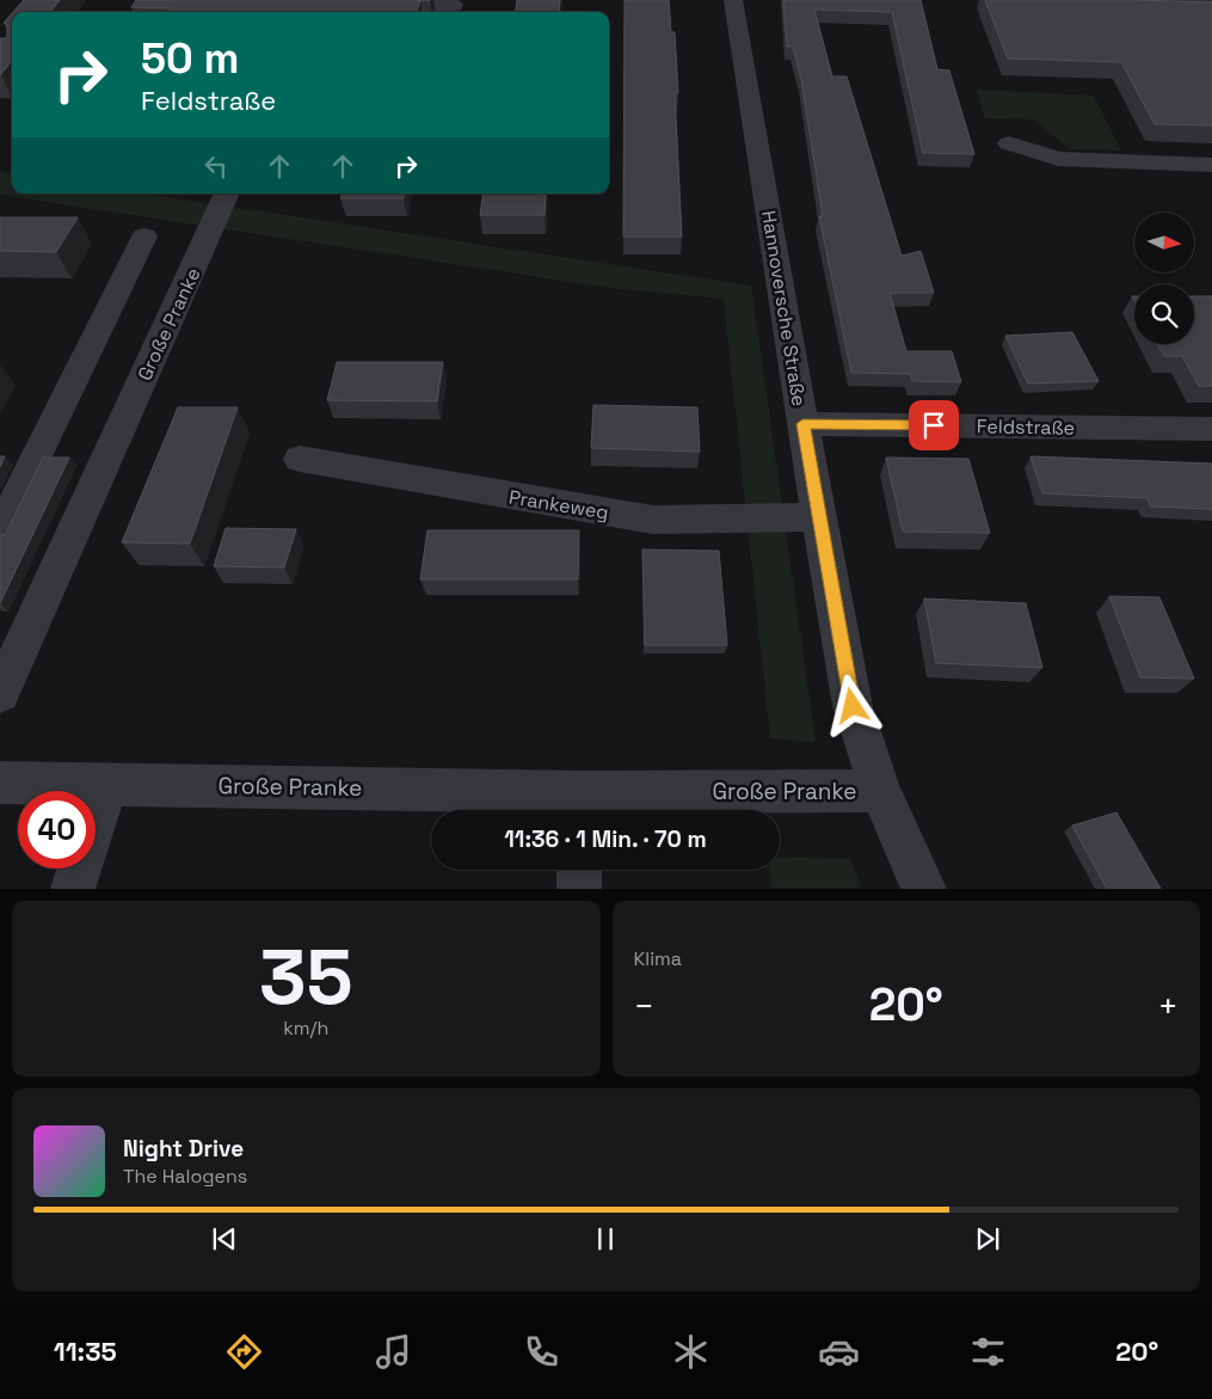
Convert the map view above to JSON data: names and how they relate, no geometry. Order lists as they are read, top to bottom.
{
  "streets": {
    "street": [
      "Hannoversche Straße",
      "Große Pranke",
      "Feldstraße",
      "Prankeweg"
    ]
  },
  "crossings": [
    ["Hannoversche Straße", "Große Pranke"],
    ["Hannoversche Straße", "Feldstraße"],
    ["Hannoversche Straße", "Prankeweg"]
  ],
  "north": "right",
  "page": {
    "turn": ["50 m", "Feldstraße"],
    "limit": "40",
    "trip": "11:36 · 1 Min. · 70 m",
    "tile": [
      ["35", "km/h"],
      "Klima"
    ],
    "heat": ["−", "20°", "+"],
    "song": ["Night Drive", "The Halogens"],
    "tabs": ["11:35", "20°"]
  }
}
